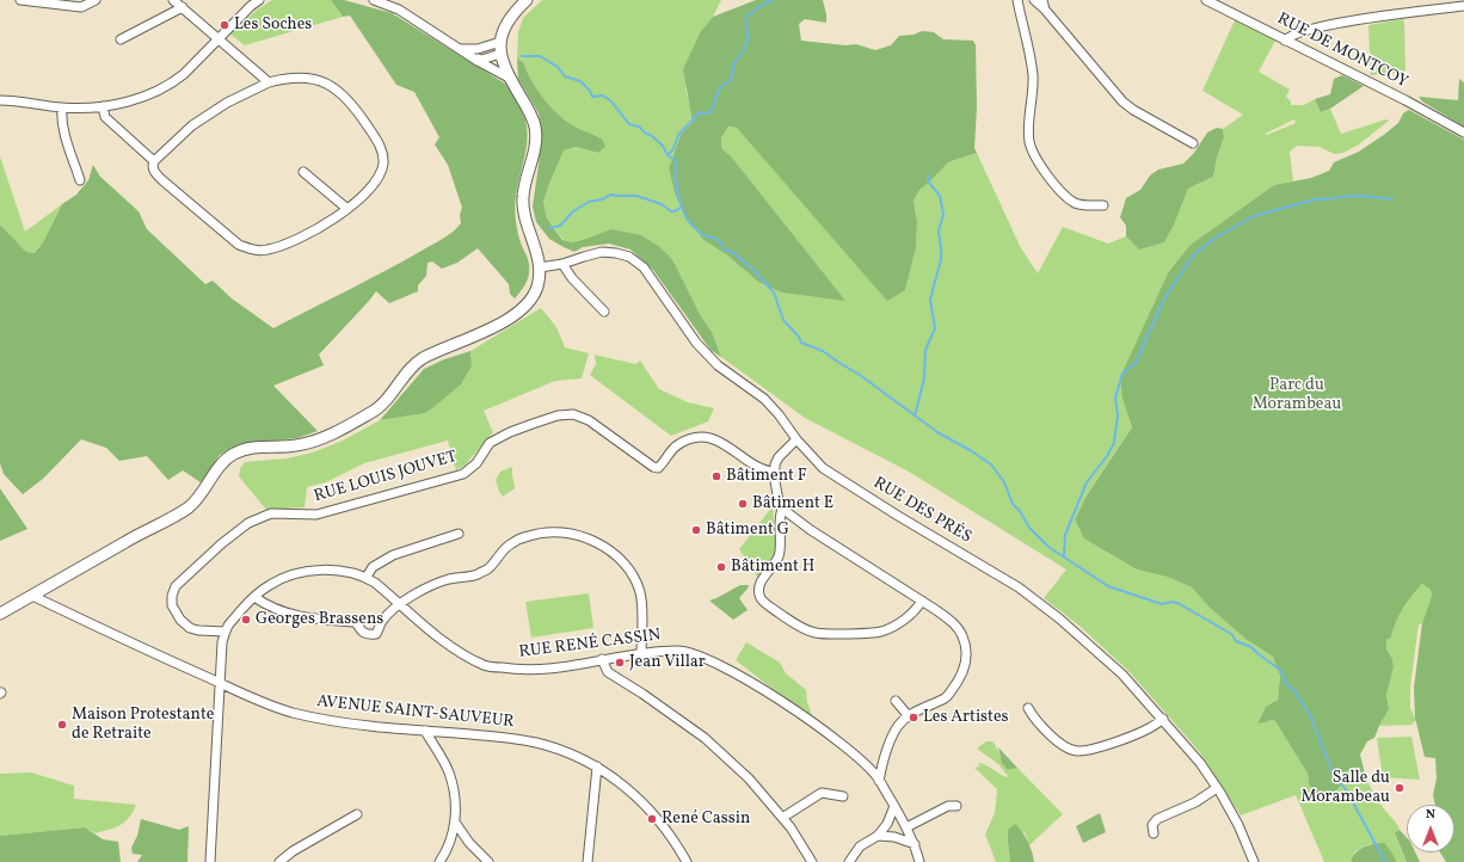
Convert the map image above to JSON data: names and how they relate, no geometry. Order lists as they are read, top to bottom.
{
  "streets": {
    "street": [
      "RUE DE MONTCOY",
      "RUE LOUIS JOUVET",
      "RUE DES PRÉS",
      "RUE RENÉ CASSIN",
      "AVENUE SAINT-SAUVEUR"
    ]
  },
  "crossings": [
    ["RUE LOUIS JOUVET", "RUE RENÉ CASSIN"],
    ["RUE RENÉ CASSIN", "AVENUE SAINT-SAUVEUR"]
  ],
  "parks": ["Parc du Morambeau"],
  "places": [
    "Les Soches",
    "Bâtiment F",
    "Bâtiment E",
    "Bâtiment G",
    "Bâtiment H",
    "Georges Brassens",
    "Jean Villar",
    "Les Artistes",
    "Maison Protestante de Retraite",
    "Salle du Morambeau",
    "René Cassin"
  ],
  "north": "top"
}
